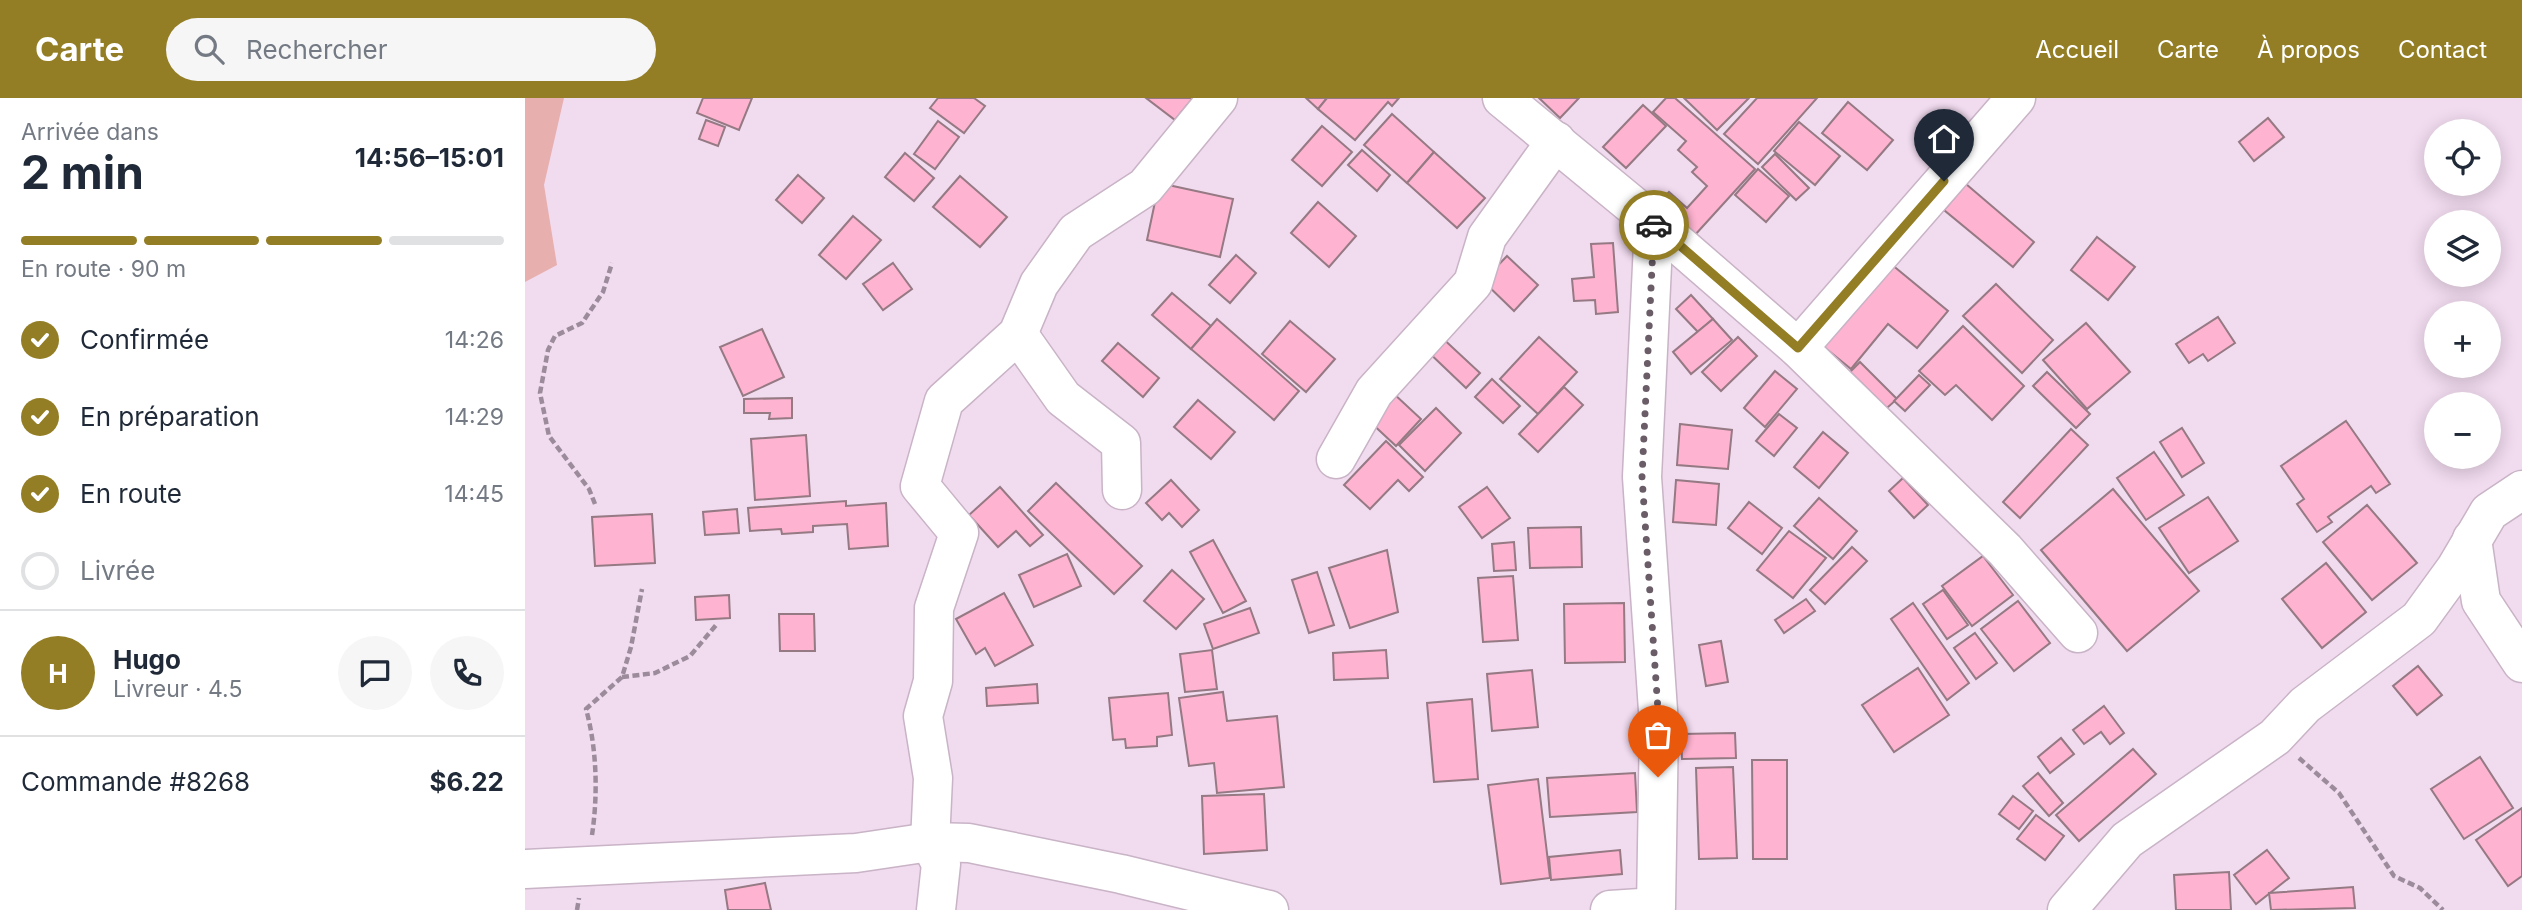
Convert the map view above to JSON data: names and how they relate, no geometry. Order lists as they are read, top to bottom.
{
  "page": {
    "header": "Carte",
    "search": "Rechercher",
    "nav": [
      "Accueil",
      "Carte",
      "À propos",
      "Contact"
    ],
    "heading": ["2 min", "Arrivée dans", "14:56–15:01"],
    "panel": [
      "Hugo",
      "Livreur · 4.5",
      "Commande #8268",
      "$6.22"
    ],
    "map_buttons": ["+", "−"],
    "bar": "En route · 90 m",
    "list": [
      ["Confirmée", "14:26"],
      ["En préparation", "14:29"],
      ["En route", "14:45"],
      "Livrée"
    ],
    "round": "H"
  }
}
